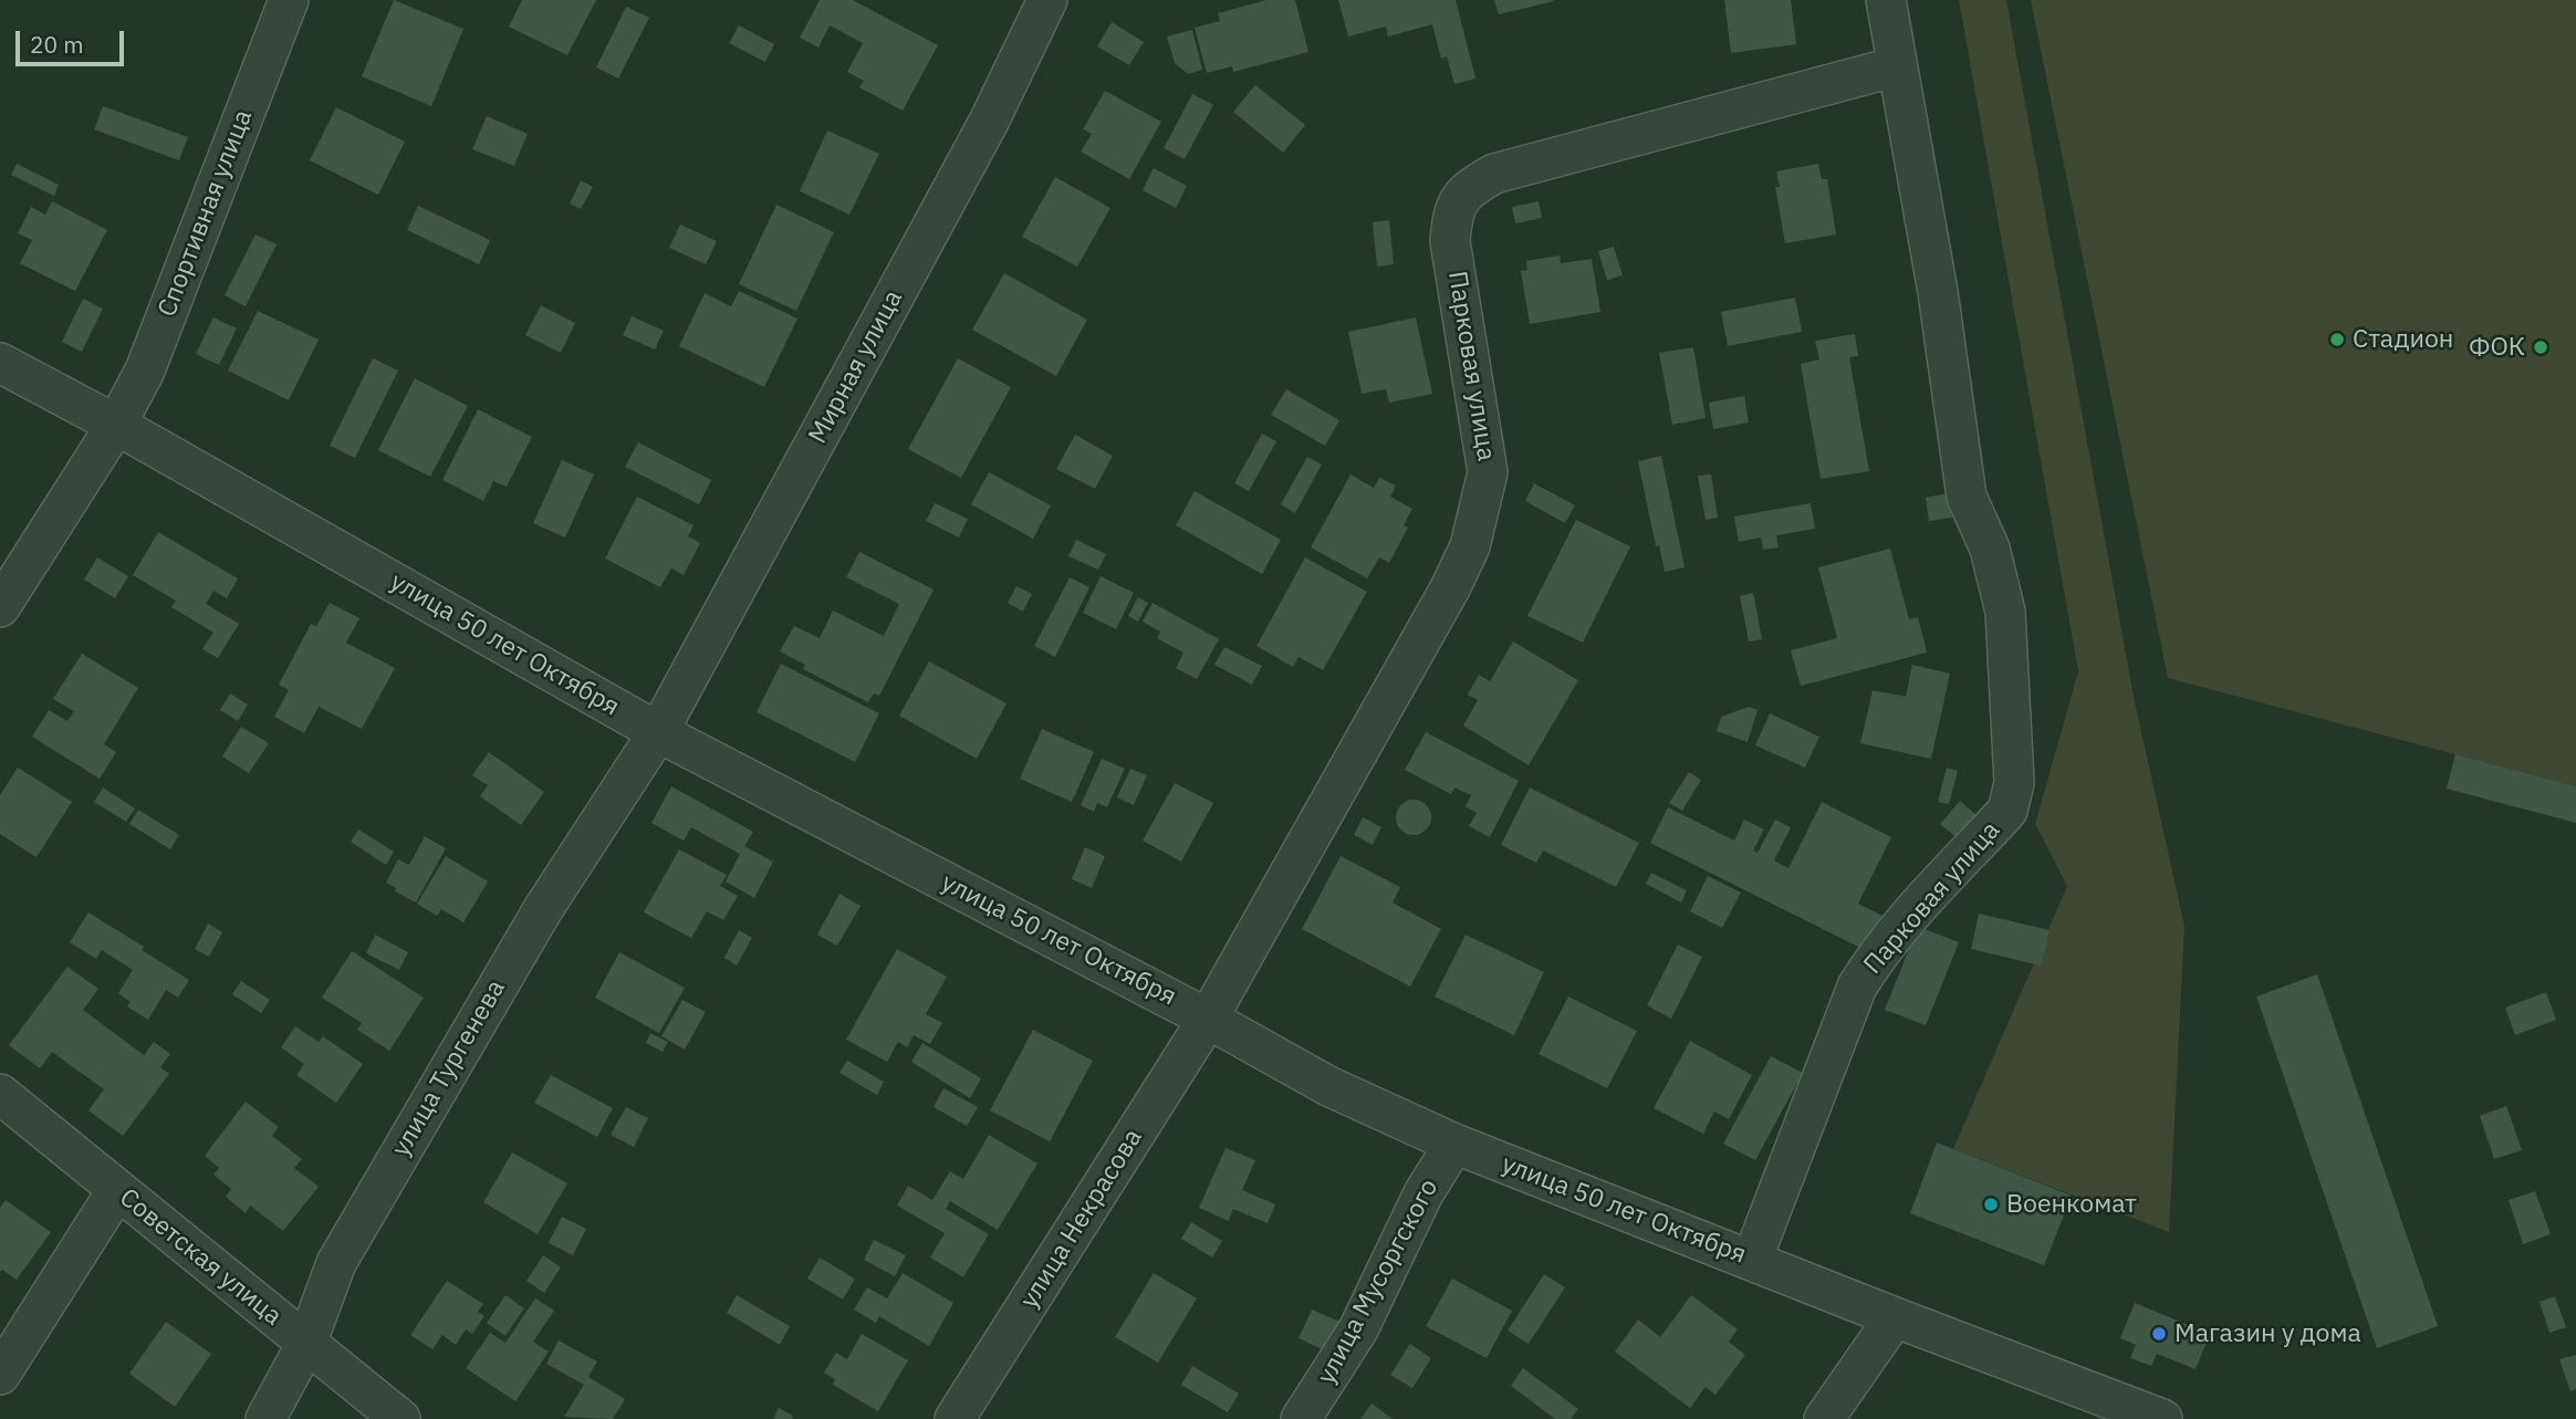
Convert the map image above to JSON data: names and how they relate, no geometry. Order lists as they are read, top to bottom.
{
  "streets": {
    "street": [
      "Спортивная улица",
      "Парковая улица",
      "Мирная улица",
      "улица 50 лет Октября",
      "улица Тургенева",
      "улица Некрасова",
      "Советская улица",
      "улица Мусоргского"
    ]
  },
  "crossings": [
    ["Спортивная улица", "улица 50 лет Октября"],
    ["Парковая улица", "улица 50 лет Октября"],
    ["Парковая улица", "улица Некрасова"],
    ["Мирная улица", "улица 50 лет Октября"],
    ["Мирная улица", "улица Тургенева"],
    ["улица 50 лет Октября", "улица Тургенева"],
    ["улица 50 лет Октября", "улица Некрасова"],
    ["улица 50 лет Октября", "улица Мусоргского"],
    ["улица Тургенева", "Советская улица"]
  ],
  "places": [
    "Стадион",
    "ФОК",
    "Военкомат",
    "Магазин у дома"
  ],
  "scale_bar": "20 m"
}
